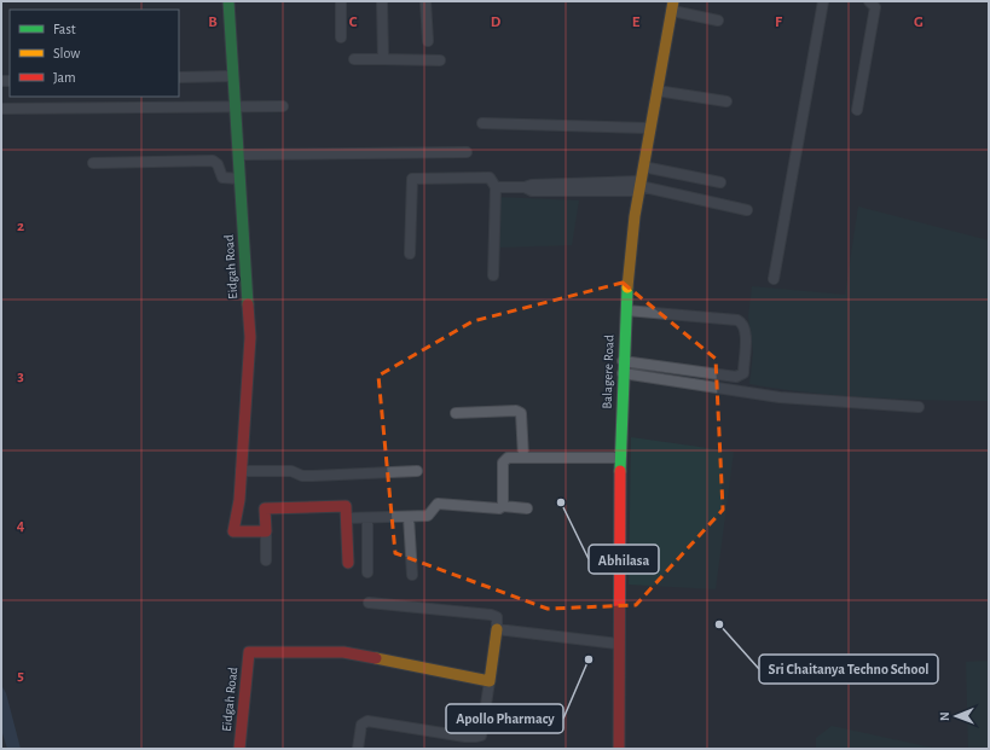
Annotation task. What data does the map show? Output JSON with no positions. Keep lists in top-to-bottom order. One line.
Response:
{"streets":{"street":["Eidgah Road","Balagere Road"]},"places":["Abhilasa","Sri Chaitanya Techno School","Apollo Pharmacy"],"legend":["Fast","Slow","Jam"],"north":"left","grid":{"columns":["B","C","D","E","F","G"],"rows":["2","3","4","5"]}}
